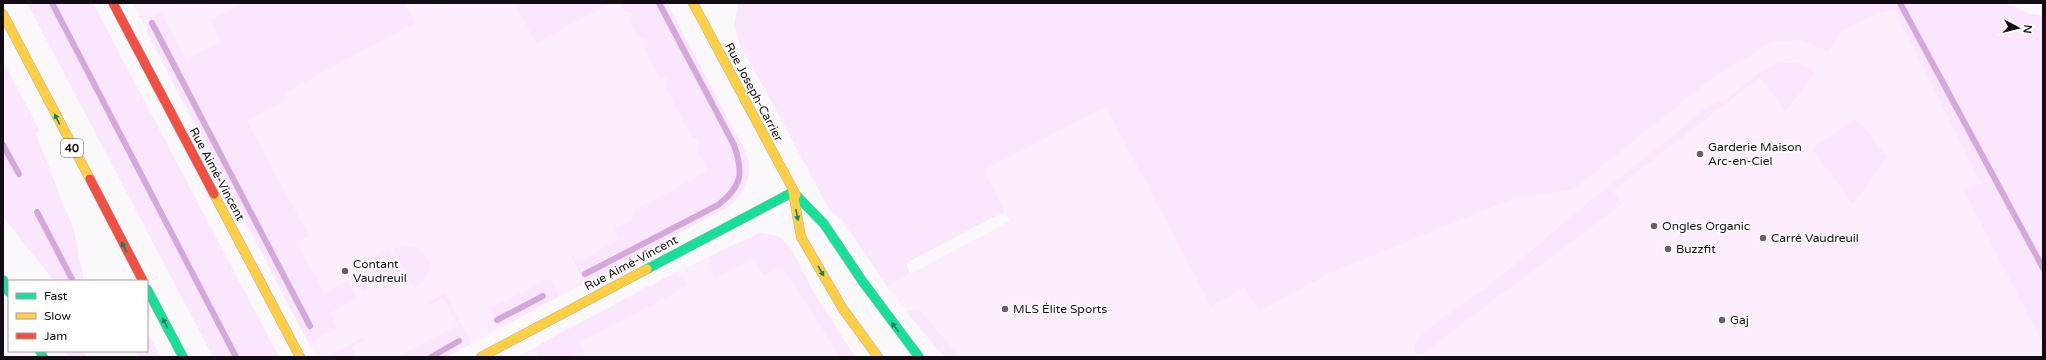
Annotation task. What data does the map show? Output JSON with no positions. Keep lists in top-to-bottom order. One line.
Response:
{"streets":{"main road":["Rue Joseph-Carrier","40","Rue Aimé-Vincent"]},"crossings":[["Rue Joseph-Carrier","Rue Aimé-Vincent"]],"places":["Garderie Maison Arc-en-Ciel","Ongles Organic","Carré Vaudreuil","Buzzfit","Contant Vaudreuil","MLS Élite Sports","Gaj"],"legend":["Fast","Slow","Jam"],"north":"right"}
